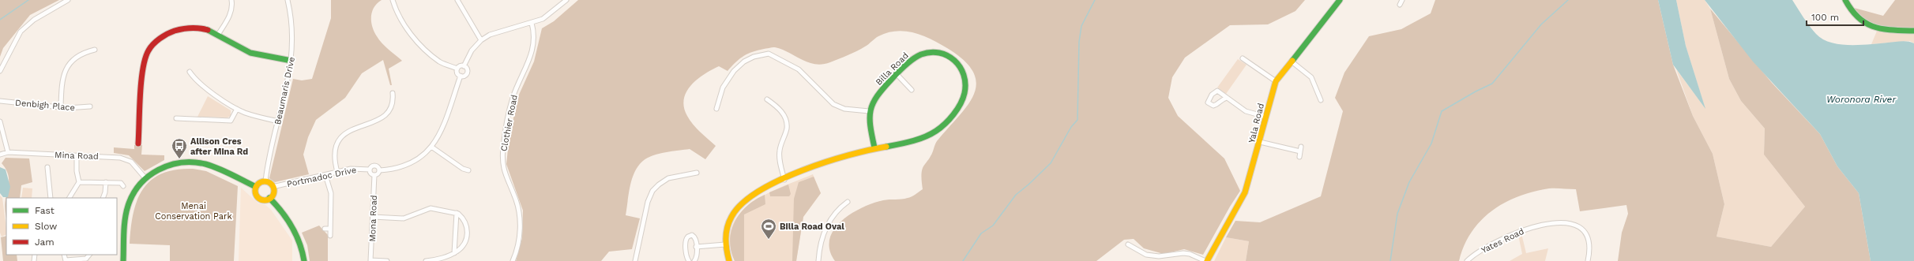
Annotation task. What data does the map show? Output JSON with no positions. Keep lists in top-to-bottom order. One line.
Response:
{"streets":{"street":["Billa Road","Beaumaris Drive","Denbigh Place","Clothier Road","Yala Road","Mina Road","Portmadoc Drive","Mona Road","Yates Road"]},"crossings":[["Beaumaris Drive","Portmadoc Drive"],["Portmadoc Drive","Mona Road"]],"water":["Woronora River"],"parks":["Menai Conservation Park"],"places":{"bus stop":["Allison Cres after Mina Rd"],"sports":["Billa Road Oval"]},"legend":["Fast","Slow","Jam"],"scale_bar":"100 m"}
